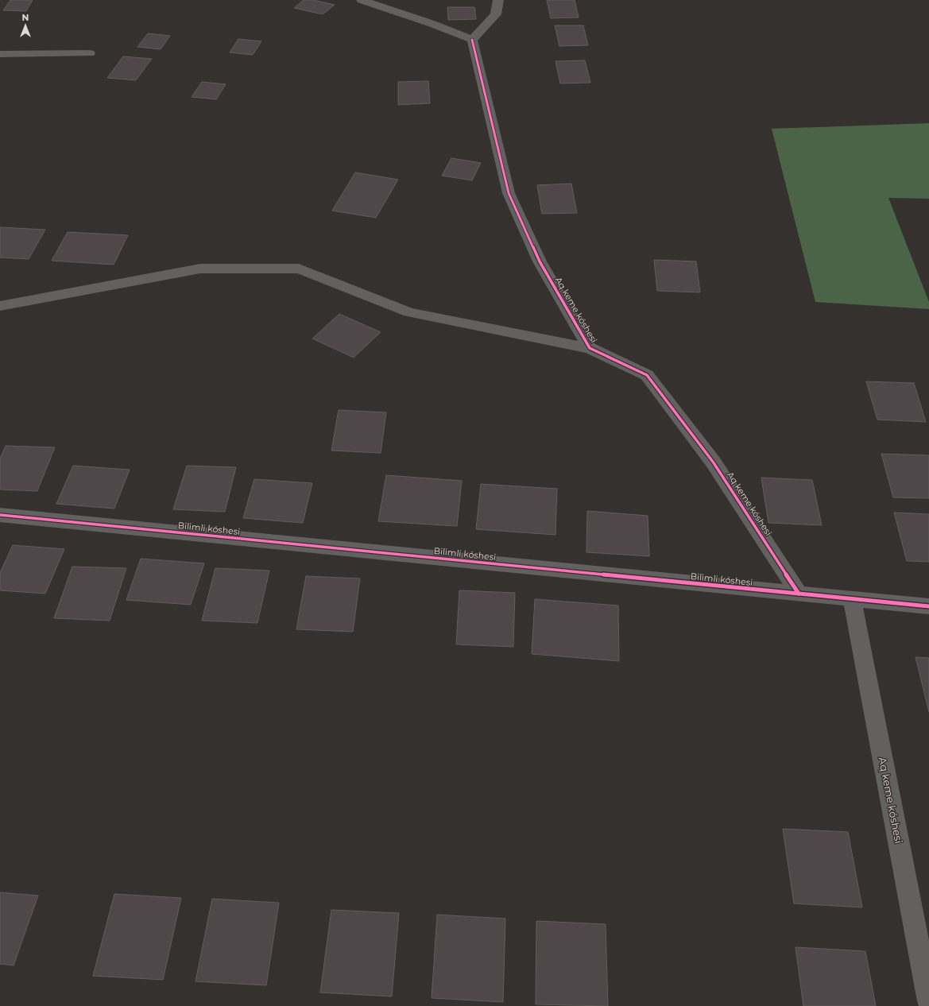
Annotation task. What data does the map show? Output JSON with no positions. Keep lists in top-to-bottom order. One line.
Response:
{"streets":{"street":["Aq keme kóshesi","Bilimli kóshesi"]},"crossings":[["Aq keme kóshesi","Bilimli kóshesi"]],"north":"top"}
